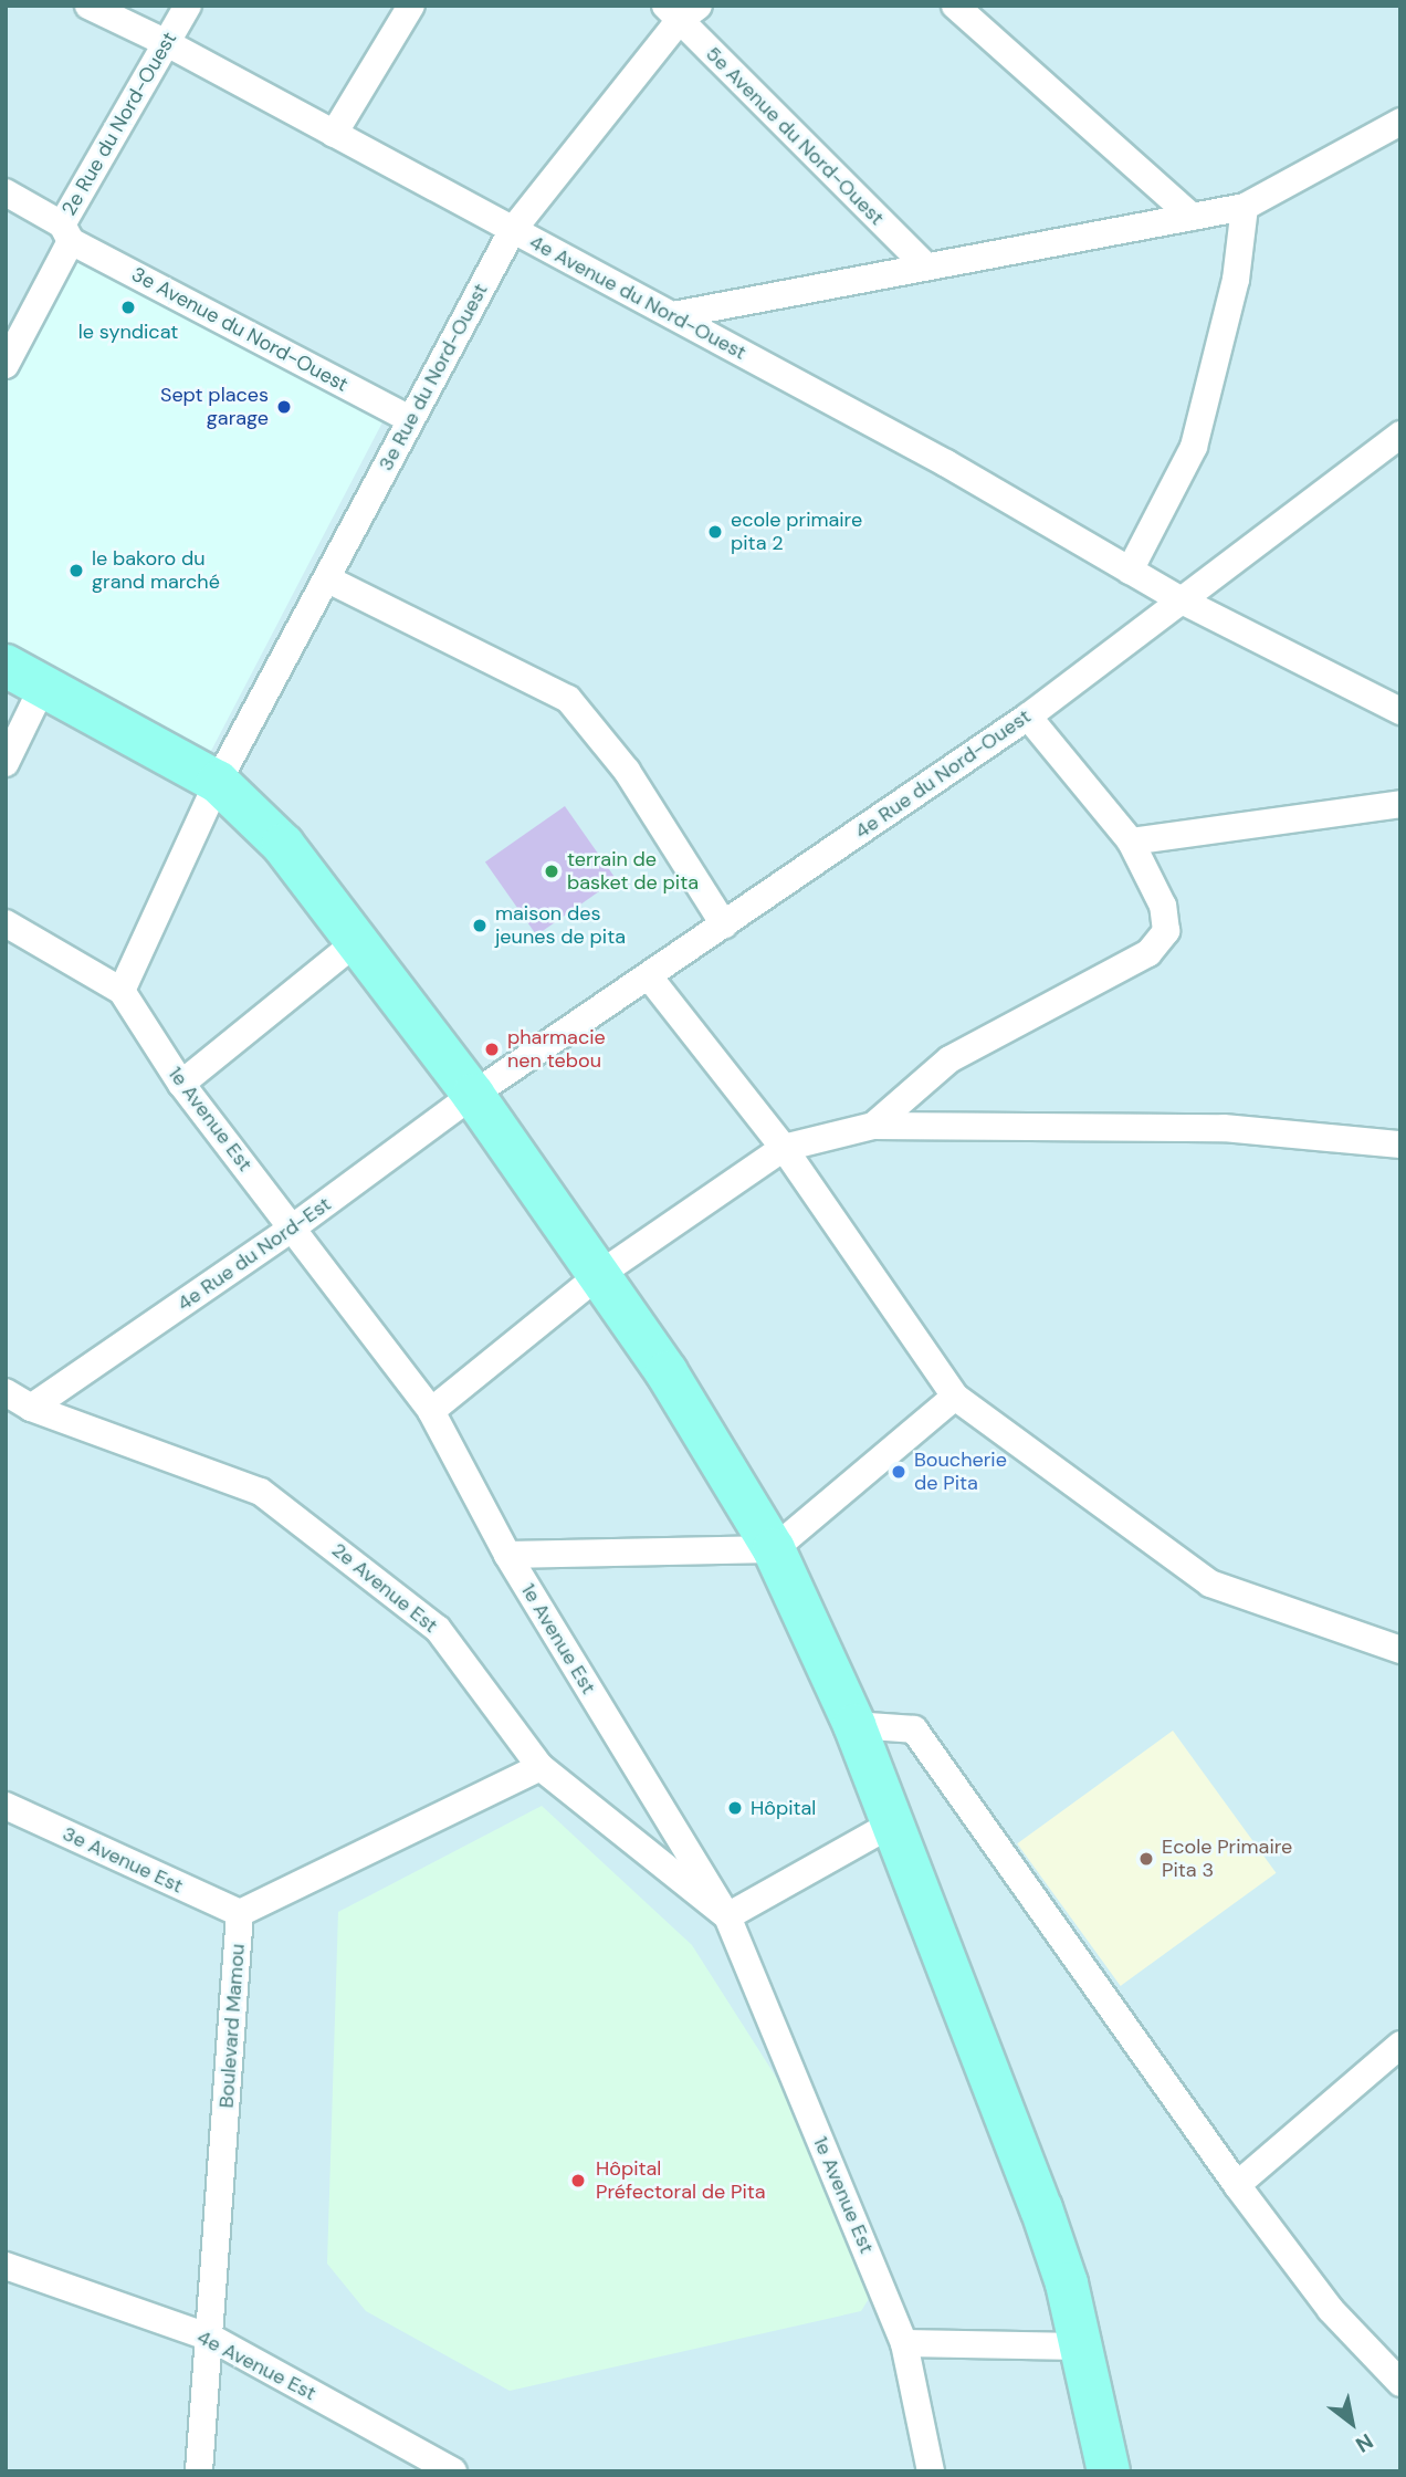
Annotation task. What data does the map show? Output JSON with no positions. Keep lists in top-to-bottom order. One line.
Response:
{"streets":{"street":["2e Rue du Nord-Ouest","5e Avenue du Nord-Ouest","4e Avenue du Nord-Ouest","3e Avenue du Nord-Ouest","3e Rue du Nord-Ouest","4e Rue du Nord-Ouest","1e Avenue Est","4e Rue du Nord-Est","2e Avenue Est","3e Avenue Est","Boulevard Mamou","4e Avenue Est"]},"crossings":[["2e Rue du Nord-Ouest","4e Avenue du Nord-Ouest"],["2e Rue du Nord-Ouest","3e Avenue du Nord-Ouest"],["5e Avenue du Nord-Ouest","3e Rue du Nord-Ouest"],["4e Avenue du Nord-Ouest","3e Rue du Nord-Ouest"],["4e Avenue du Nord-Ouest","4e Rue du Nord-Ouest"],["3e Avenue du Nord-Ouest","3e Rue du Nord-Ouest"],["3e Rue du Nord-Ouest","1e Avenue Est"],["4e Rue du Nord-Ouest","4e Rue du Nord-Est"],["1e Avenue Est","4e Rue du Nord-Est"],["1e Avenue Est","2e Avenue Est"],["4e Rue du Nord-Est","2e Avenue Est"],["3e Avenue Est","Boulevard Mamou"],["Boulevard Mamou","4e Avenue Est"]],"places":["le syndicat","Sept places garage","ecole primaire pita 2","le bakoro du grand marché","terrain de basket de pita","maison des jeunes de pita","pharmacie nen tebou","Boucherie de Pita","Hôpital","Ecole Primaire Pita 3","Hôpital Préfectoral de Pita"],"north":"bottom right"}
